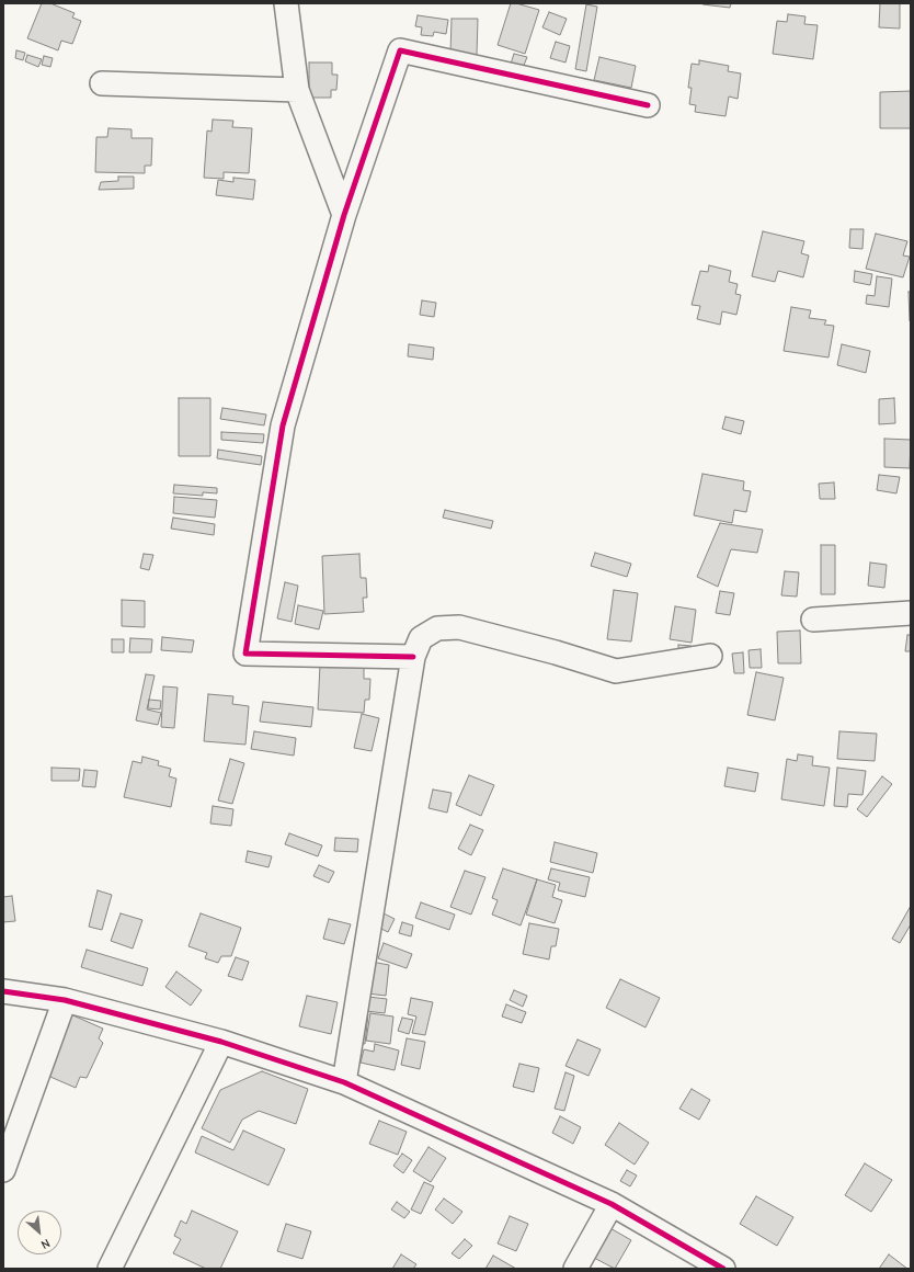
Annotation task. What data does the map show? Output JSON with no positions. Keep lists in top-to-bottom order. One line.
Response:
{"north":"bottom right"}
